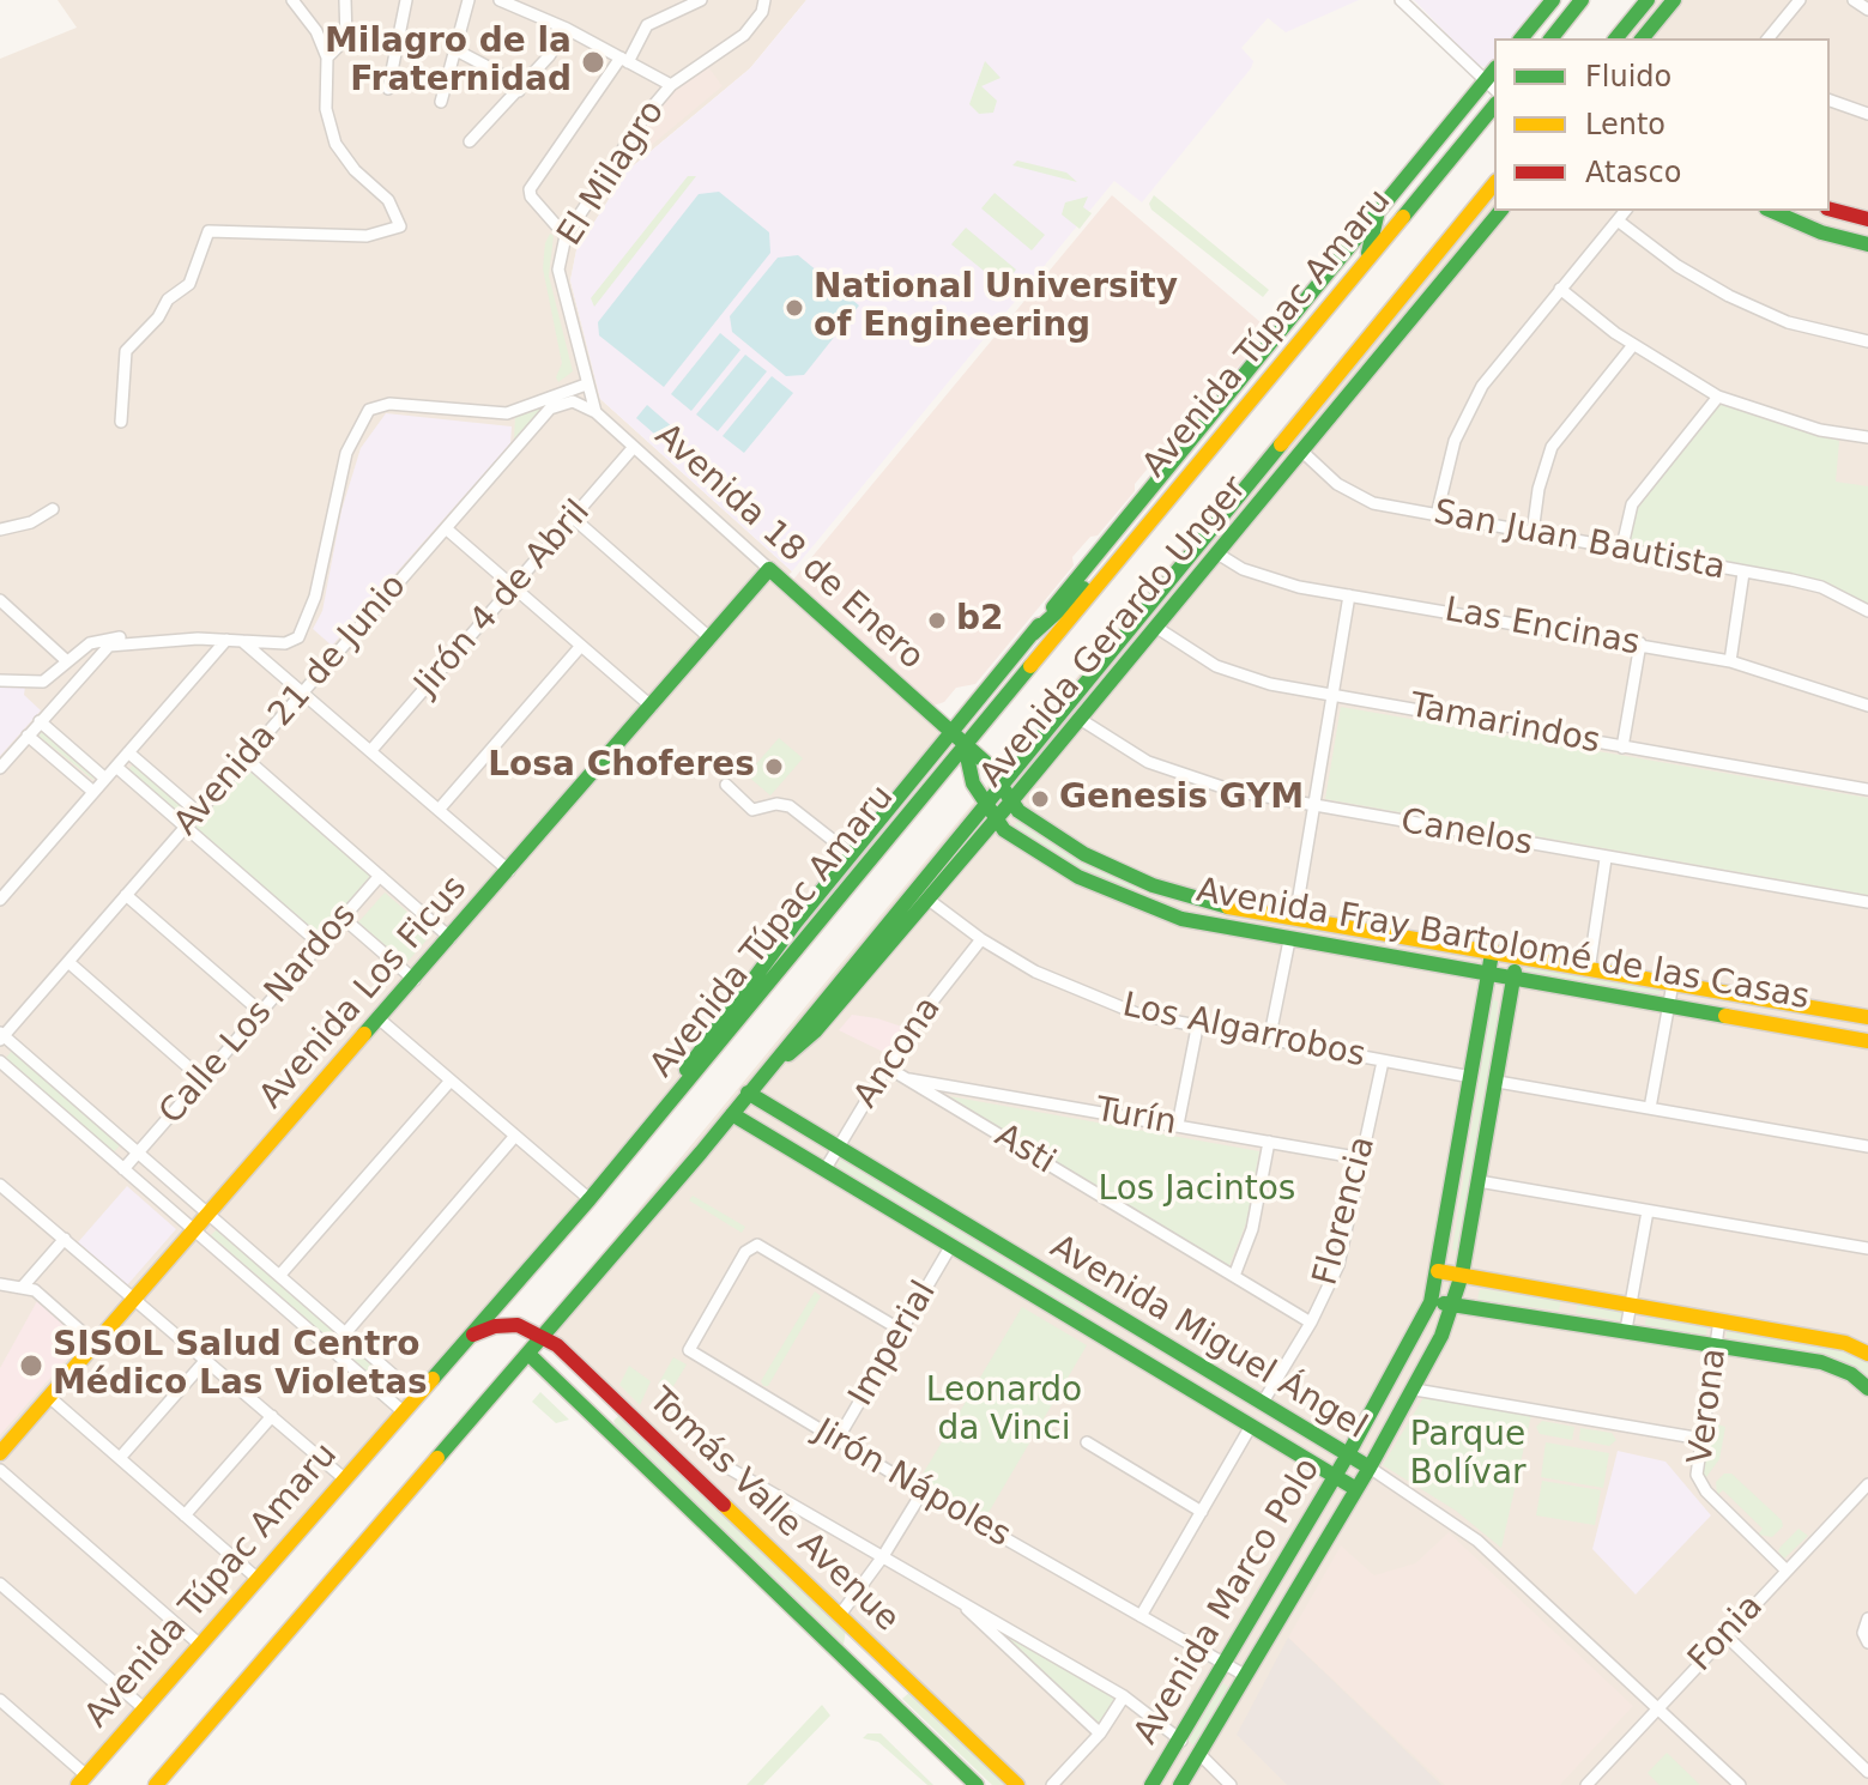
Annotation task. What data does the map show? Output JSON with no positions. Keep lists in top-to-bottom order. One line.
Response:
{"streets":{"street":["El Milagro","Avenida Túpac Amaru","San Juan Bautista","Avenida 18 de Enero","Jirón 4 de Abril","Las Encinas","Avenida Gerardo Unger","Avenida 21 de Junio","Tamarindos","Canelos","Avenida Fray Bartolomé de las Casas","Avenida Los Ficus","Calle Los Nardos","Los Algarrobos","Ancona","Turín","Asti","Florencia","Avenida Miguel Ángel","Imperial","Verona","Jirón Nápoles","Tomás Valle Avenue","Avenida Marco Polo","Fonia"]},"crossings":[["El Milagro","Avenida 18 de Enero"],["Avenida Túpac Amaru","Avenida 18 de Enero"],["Avenida Túpac Amaru","Avenida Gerardo Unger"],["Avenida Túpac Amaru","Avenida Fray Bartolomé de las Casas"],["San Juan Bautista","Avenida Gerardo Unger"],["Avenida 18 de Enero","Jirón 4 de Abril"],["Avenida 18 de Enero","Avenida Gerardo Unger"],["Avenida 18 de Enero","Avenida 21 de Junio"],["Avenida 18 de Enero","Avenida Fray Bartolomé de las Casas"],["Avenida 18 de Enero","Avenida Los Ficus"],["Las Encinas","Avenida Gerardo Unger"],["Avenida Gerardo Unger","Tamarindos"],["Avenida Gerardo Unger","Canelos"],["Avenida Gerardo Unger","Avenida Fray Bartolomé de las Casas"],["Avenida Gerardo Unger","Los Algarrobos"],["Avenida Gerardo Unger","Avenida Miguel Ángel"],["Avenida Fray Bartolomé de las Casas","Avenida Marco Polo"],["Los Algarrobos","Ancona"],["Los Algarrobos","Florencia"],["Los Algarrobos","Avenida Marco Polo"],["Ancona","Asti"],["Ancona","Avenida Miguel Ángel"],["Turín","Asti"],["Turín","Florencia"],["Asti","Florencia"],["Florencia","Avenida Miguel Ángel"],["Avenida Miguel Ángel","Imperial"],["Avenida Miguel Ángel","Avenida Marco Polo"],["Avenida Miguel Ángel","Fonia"],["Imperial","Jirón Nápoles"],["Verona","Fonia"],["Jirón Nápoles","Avenida Marco Polo"]],"parks":["Los Jacintos","Leonardo da Vinci","Parque Bolívar"],"places":["Milagro de la Fraternidad","National University of Engineering","b2","Losa Choferes","Genesis GYM","SISOL Salud Centro Médico Las Violetas"],"legend":["Fluido","Lento","Atasco"]}
